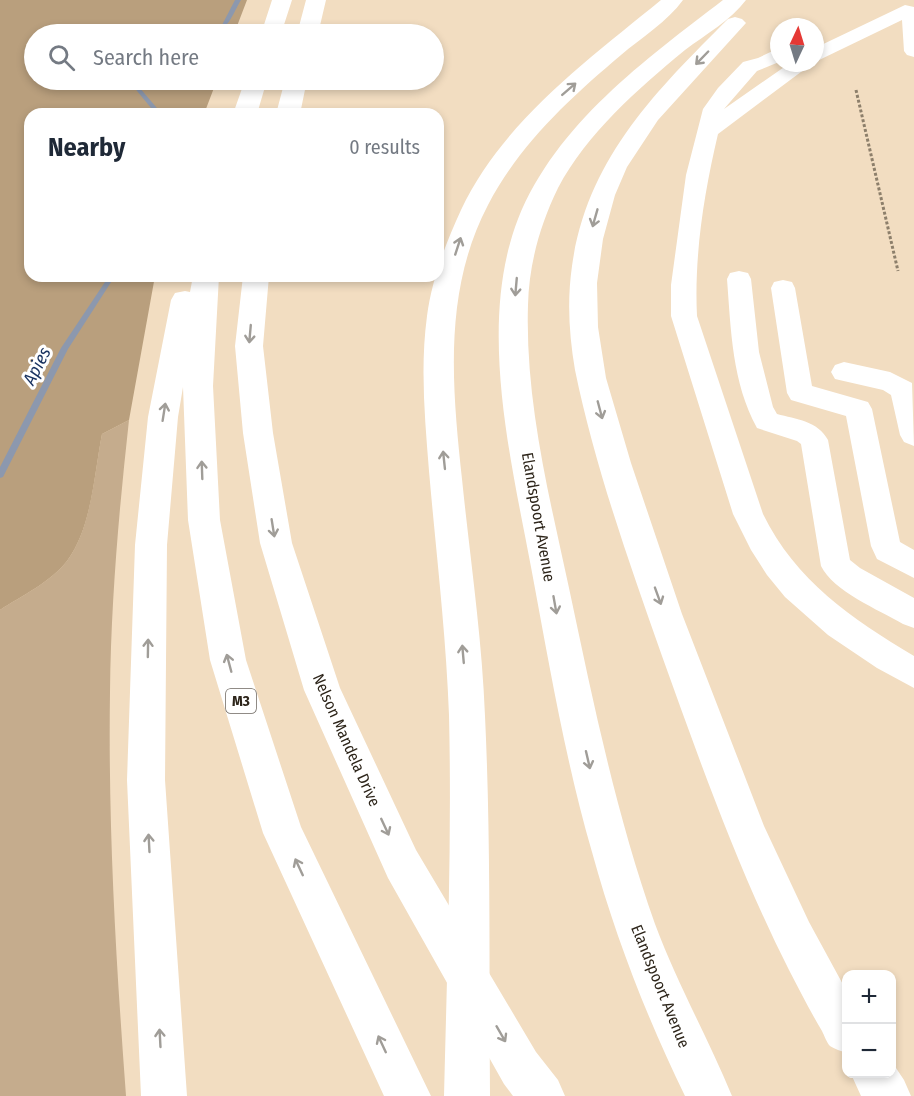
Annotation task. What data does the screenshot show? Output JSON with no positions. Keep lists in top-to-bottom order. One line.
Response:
{"streets":{"main road":["Elandspoort Avenue","M3","Nelson Mandela Drive"]},"water":["Apies"],"north":"top","page":{"search":"Search here","heading":["Nearby","0 results"],"map_buttons":["+","−"]}}
